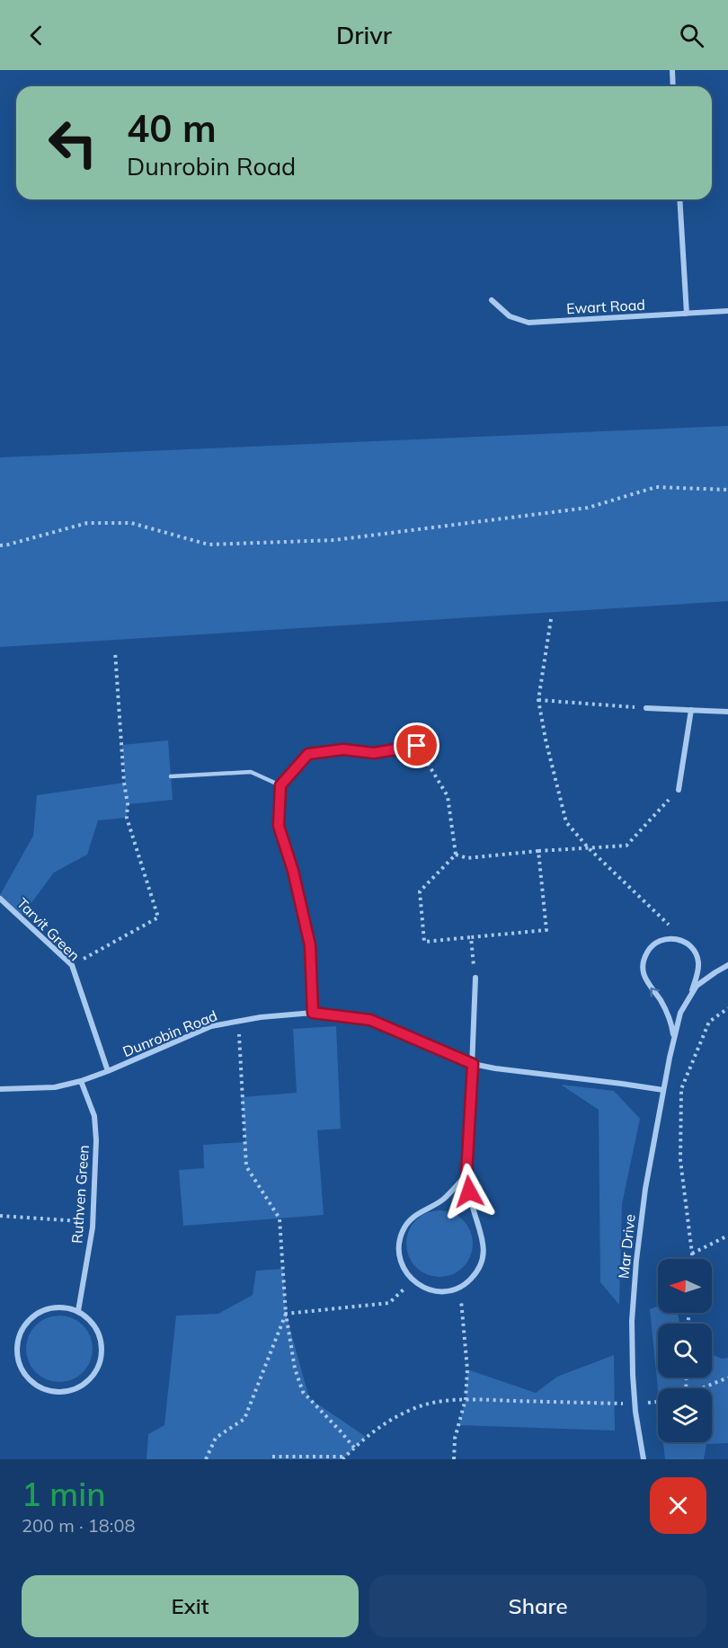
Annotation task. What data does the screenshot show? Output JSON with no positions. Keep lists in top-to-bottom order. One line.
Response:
{"streets":{"street":["Ewart Road","Tarvit Green","Dunrobin Road","Ruthven Green","Mar Drive"]},"crossings":[["Tarvit Green","Dunrobin Road"],["Dunrobin Road","Ruthven Green"],["Dunrobin Road","Mar Drive"]],"north":"left","page":{"header":"Drivr","turn":["40 m","Dunrobin Road"],"heading":["1 min","200 m · 18:08"],"buttons":["Exit","Share"]}}
